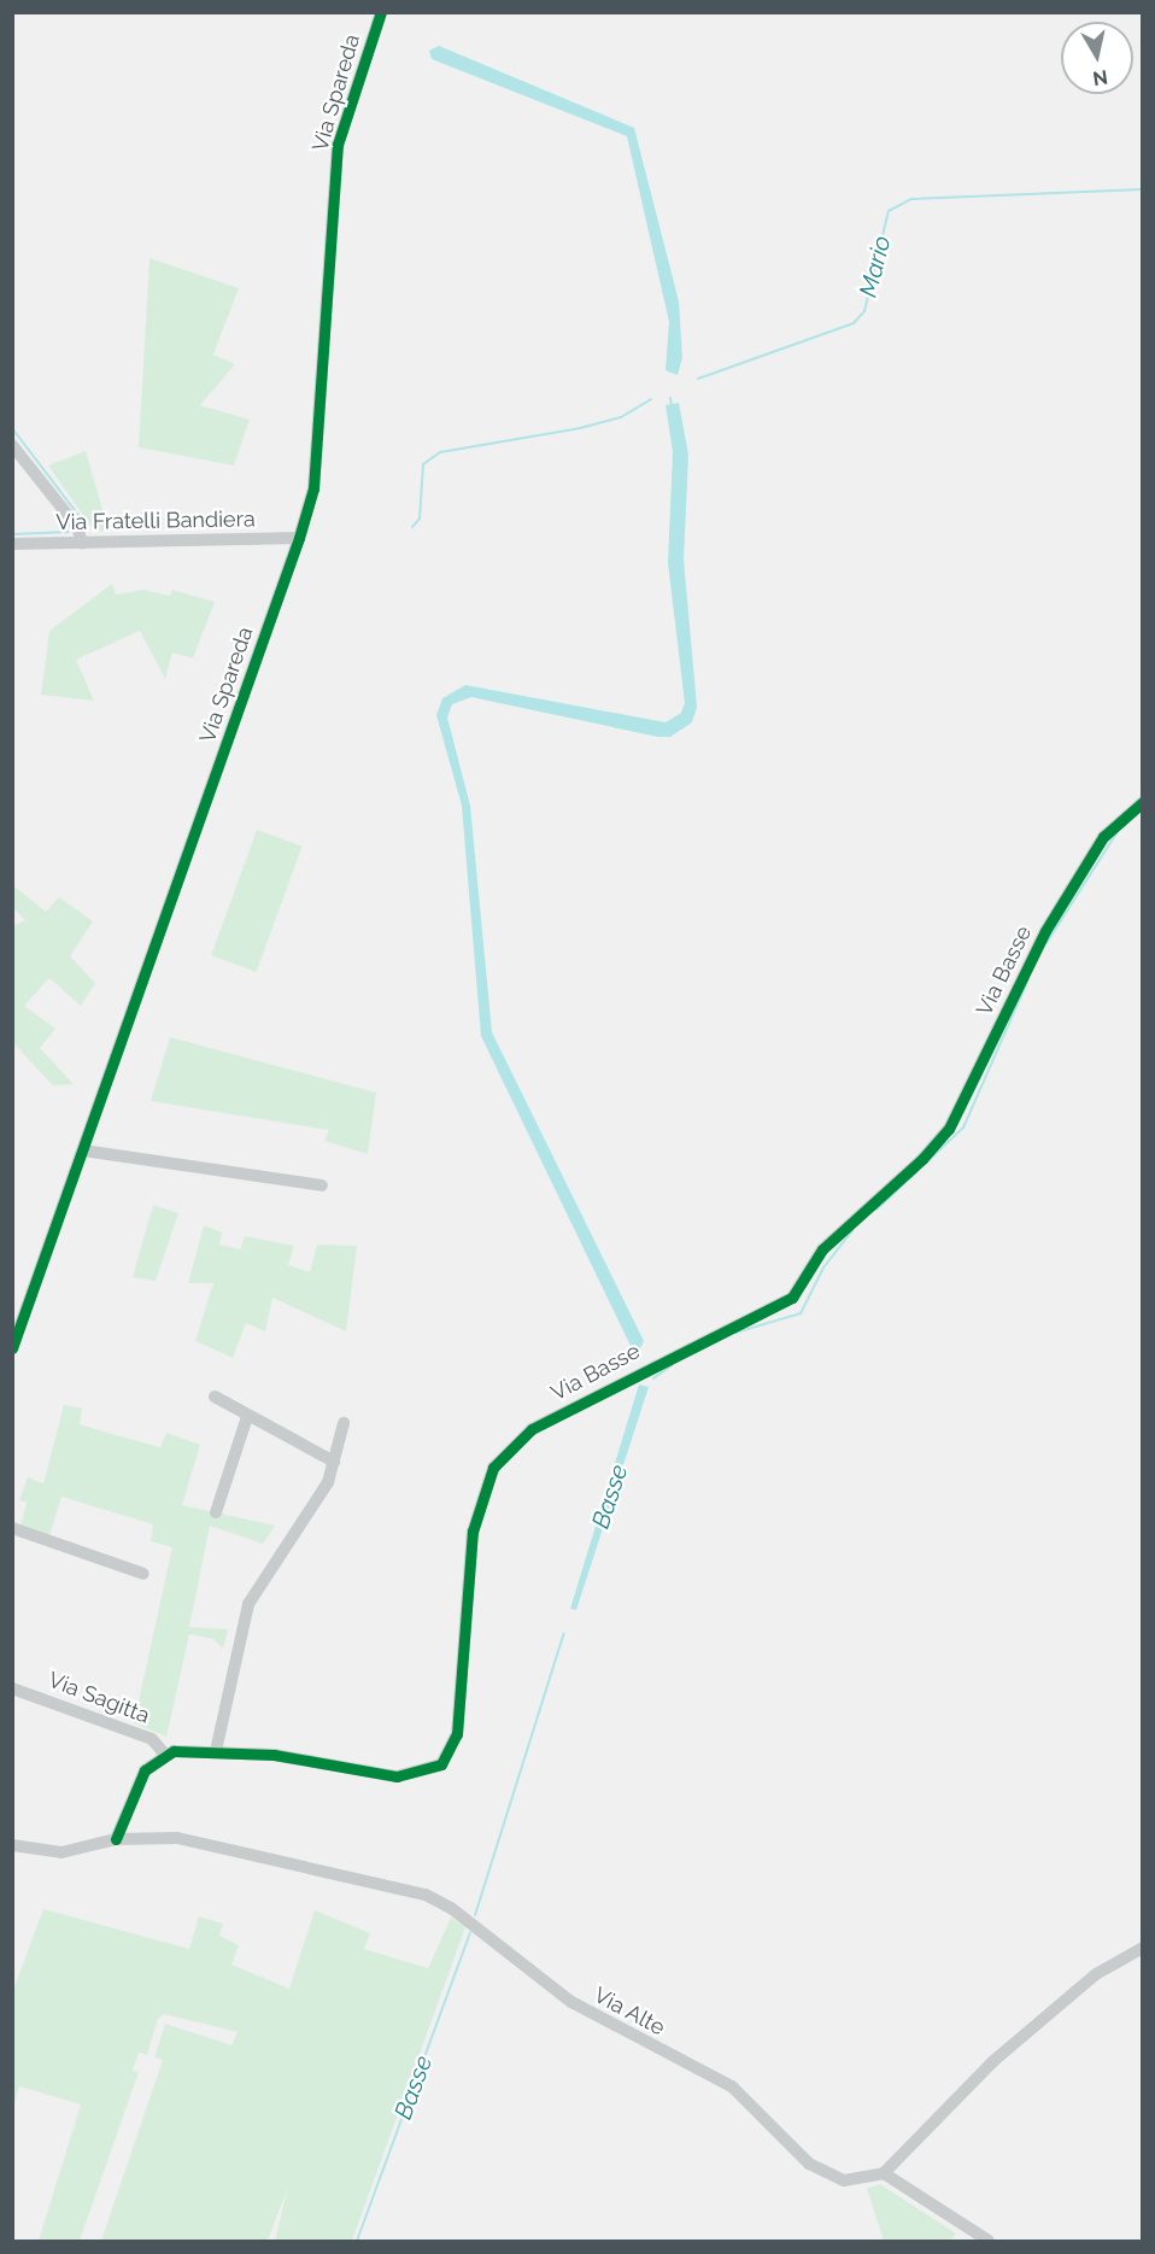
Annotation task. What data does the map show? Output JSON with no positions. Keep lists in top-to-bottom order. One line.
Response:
{"streets":{"street":["Via Spareda","Via Fratelli Bandiera","Via Basse","Via Sagitta","Via Alte"]},"crossings":[["Via Spareda","Via Fratelli Bandiera"],["Via Basse","Via Sagitta"]],"water":["Mario","Basse"],"north":"bottom"}
